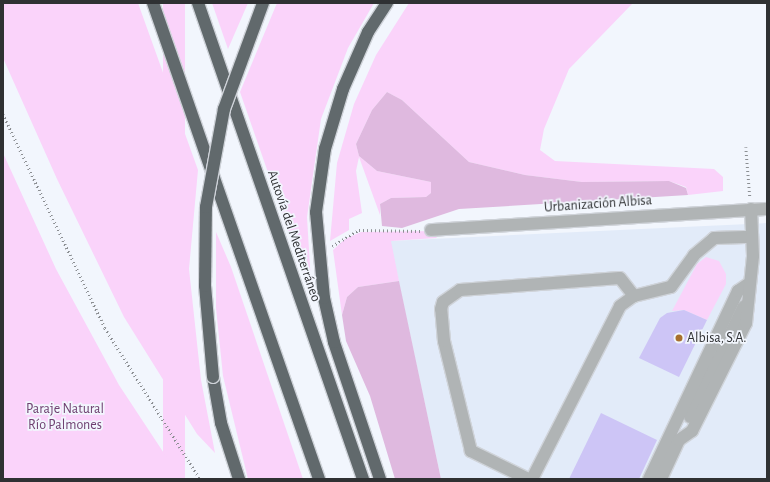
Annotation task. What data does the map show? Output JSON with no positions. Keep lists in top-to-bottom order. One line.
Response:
{"streets":{"highway":["Autovía del Mediterráneo"],"street":["Urbanización Albisa"]},"parks":["Paraje Natural Río Palmones"],"places":["Albisa, S.A."]}
